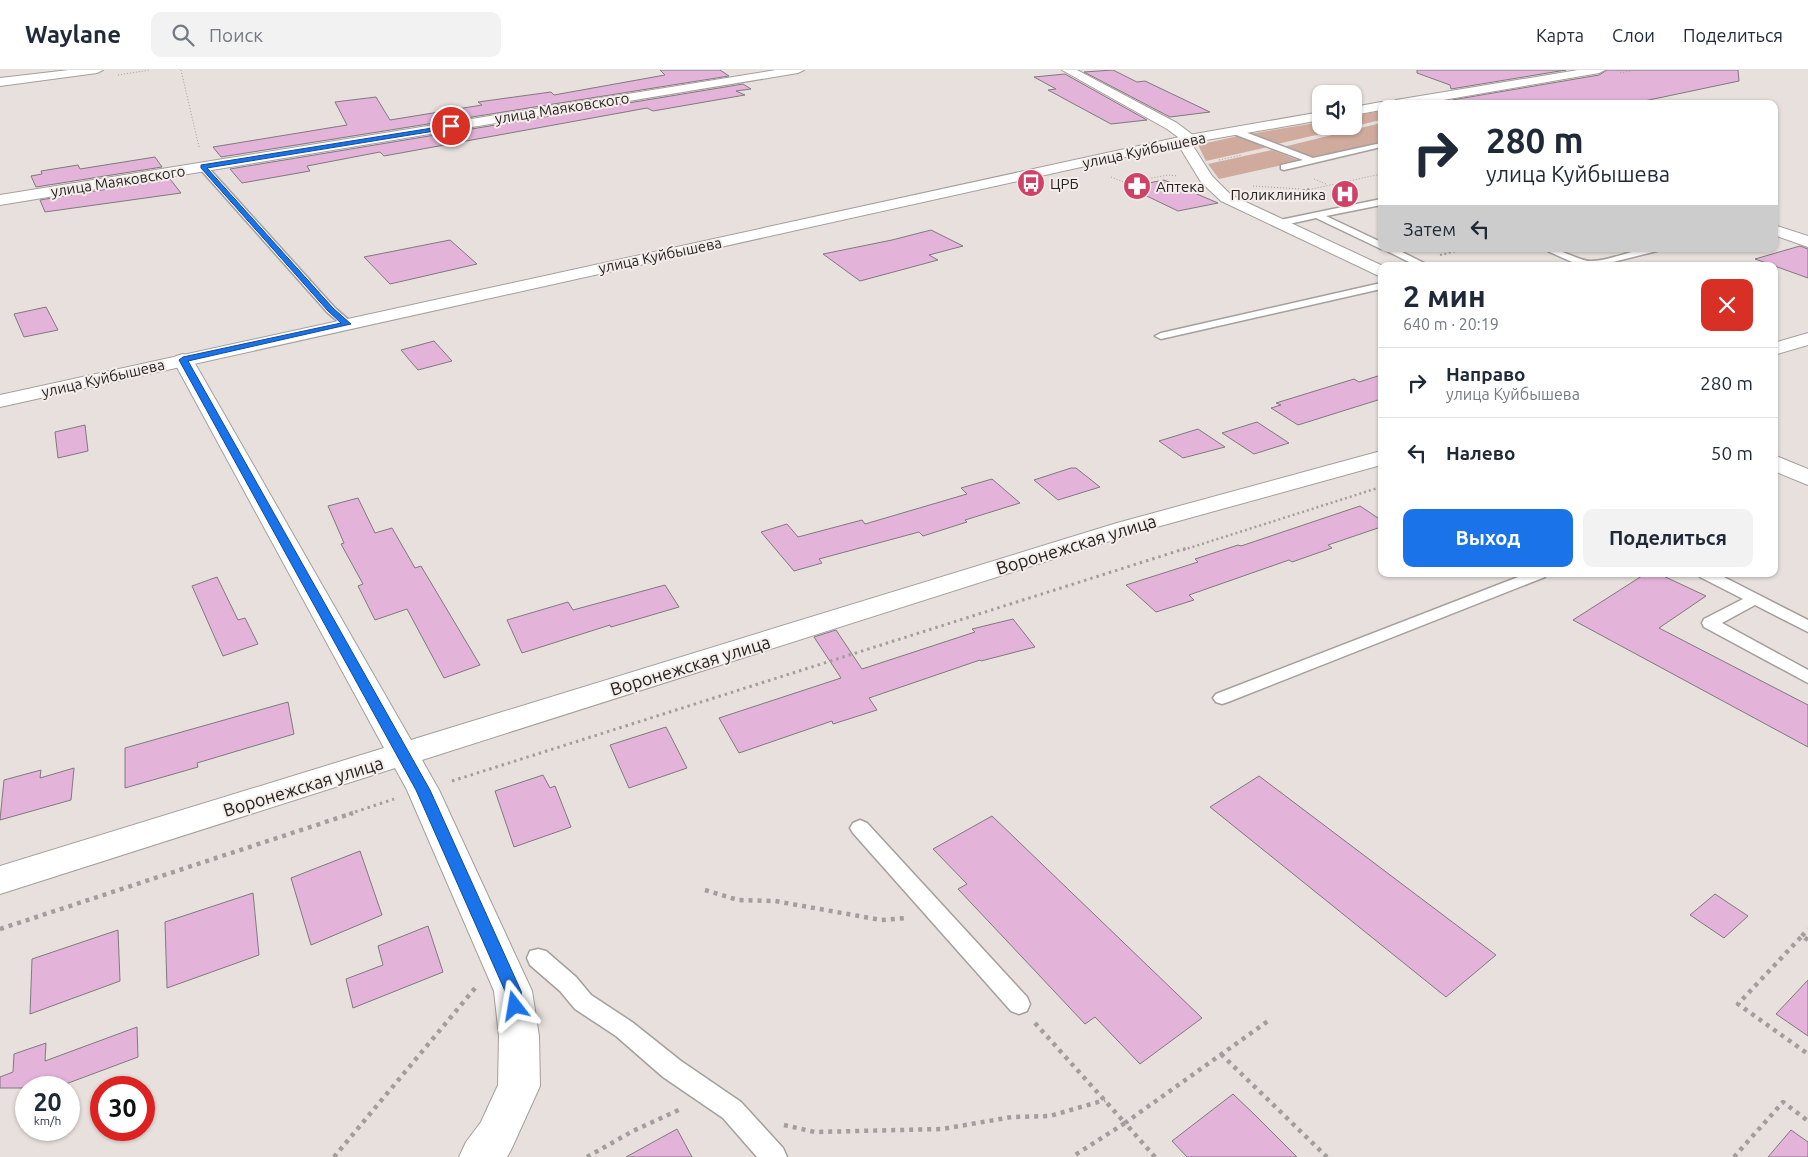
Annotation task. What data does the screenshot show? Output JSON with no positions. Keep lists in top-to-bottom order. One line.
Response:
{"streets":{"street":["улица Маяковского","улица Куйбышева","Воронежская улица"]},"places":{"bus stop":["ЦРБ"],"pharmacy":["Аптека"],"hospital":["Поликлиника"]},"page":{"header":"Waylane","search":"Поиск","nav":["Карта","Слои","Поделиться"],"turn":["280 m","улица Куйбышева"],"then":"Затем","heading":["2 мин","640 m · 20:19"],"list":[{"name":"Направо","note":"улица Куйбышева","value":"280 m"},{"name":"Налево","value":"50 m"}],"buttons":["Выход","Поделиться"],"speed":"20 km/h","limit":"30"}}
